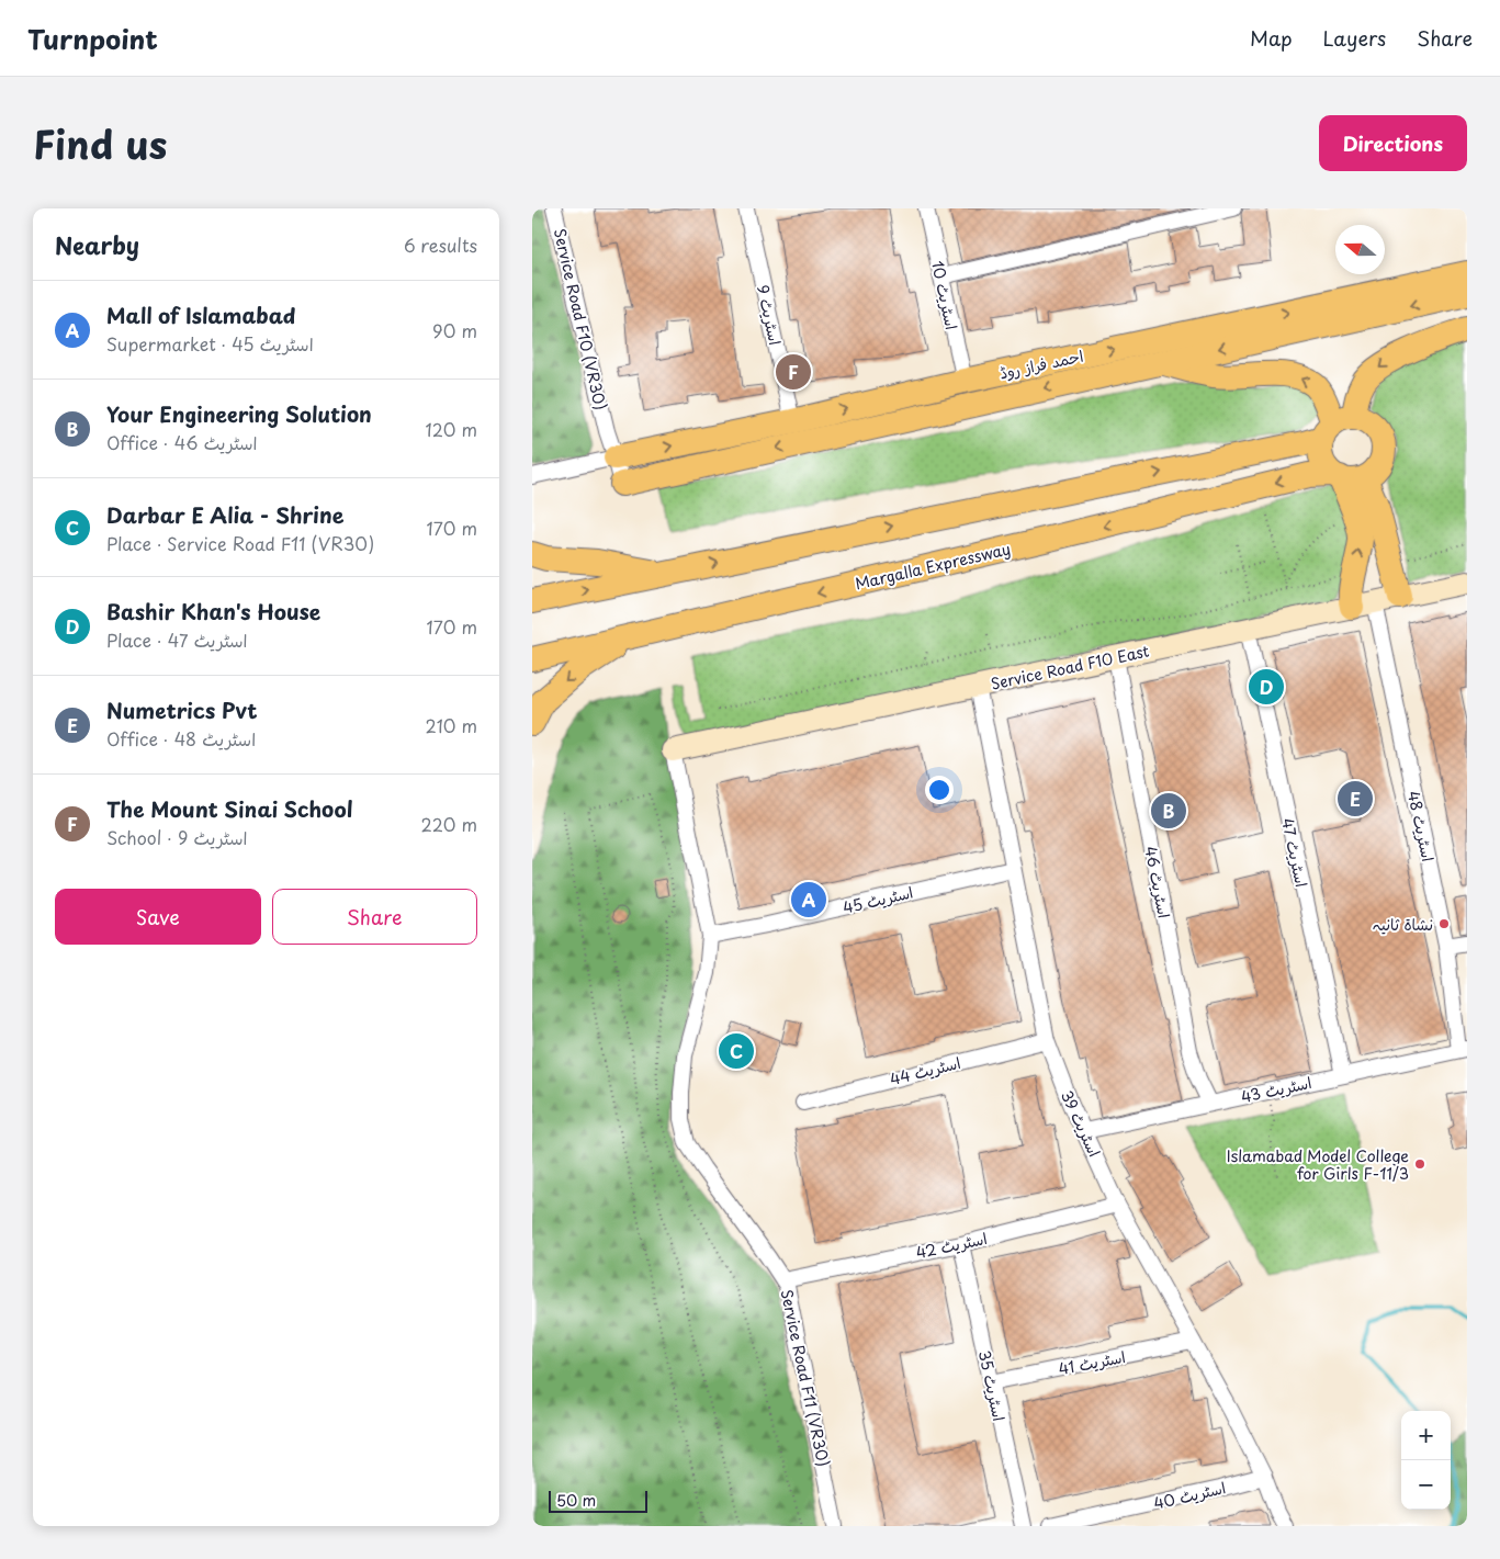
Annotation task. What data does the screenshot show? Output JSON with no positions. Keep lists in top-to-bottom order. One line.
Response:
{"streets":{"main road":["احمد فراز روڈ","Margalla Expressway"],"street":["اسٹریٹ 10","اسٹریٹ 9","Service Road F10 (VR30)","Service Road F10 East","اسٹریٹ 48","اسٹریٹ 47","اسٹریٹ 46","اسٹریٹ 45","اسٹریٹ 44","اسٹریٹ 43","اسٹریٹ 39","اسٹریٹ 42","اسٹریٹ 41","Service Road F11 (VR30)","اسٹریٹ 35","اسٹریٹ 40"]},"crossings":[["اسٹریٹ 10","احمد فراز روڈ"],["اسٹریٹ 9","احمد فراز روڈ"],["Service Road F10 (VR30)","احمد فراز روڈ"],["Service Road F10 East","اسٹریٹ 48"],["Service Road F10 East","اسٹریٹ 47"],["Service Road F10 East","اسٹریٹ 46"],["Service Road F10 East","اسٹریٹ 39"],["Service Road F10 East","Service Road F11 (VR30)"],["اسٹریٹ 48","اسٹریٹ 43"],["اسٹریٹ 47","اسٹریٹ 43"],["اسٹریٹ 46","اسٹریٹ 43"],["اسٹریٹ 45","اسٹریٹ 39"],["اسٹریٹ 45","Service Road F11 (VR30)"],["اسٹریٹ 44","اسٹریٹ 39"],["اسٹریٹ 43","اسٹریٹ 39"],["اسٹریٹ 39","اسٹریٹ 42"],["اسٹریٹ 39","اسٹریٹ 41"],["اسٹریٹ 39","اسٹریٹ 40"],["اسٹریٹ 42","Service Road F11 (VR30)"],["اسٹریٹ 42","اسٹریٹ 35"],["اسٹریٹ 41","اسٹریٹ 35"]],"places":["نشاۃ ثانیہ","Islamabad Model College for Girls F-11/3"],"scale_bar":"50 m","north":"left","page":{"header":"Turnpoint","nav":["Map","Layers","Share"],"title":"Find us","buttons":["Directions",["Save","Share"]],"heading":["Nearby","6 results"],"list":[{"mark":"A","name":"Mall of Islamabad","note":"Supermarket · اسٹریٹ 45","value":"90 m"},{"mark":"B","name":"Your Engineering Solution","note":"Office · اسٹریٹ 46","value":"120 m"},{"mark":"C","name":"Darbar E Alia - Shrine","note":"Place · Service Road F11 (VR30)","value":"170 m"},{"mark":"D","name":"Bashir Khan's House","note":"Place · اسٹریٹ 47","value":"170 m"},{"mark":"E","name":"Numetrics Pvt","note":"Office · اسٹریٹ 48","value":"210 m"},{"mark":"F","name":"The Mount Sinai School","note":"School · اسٹریٹ 9","value":"220 m"}],"pins":["F","D","E","B","A","C"],"map_buttons":["+","−"],"scale":"50 m"}}
